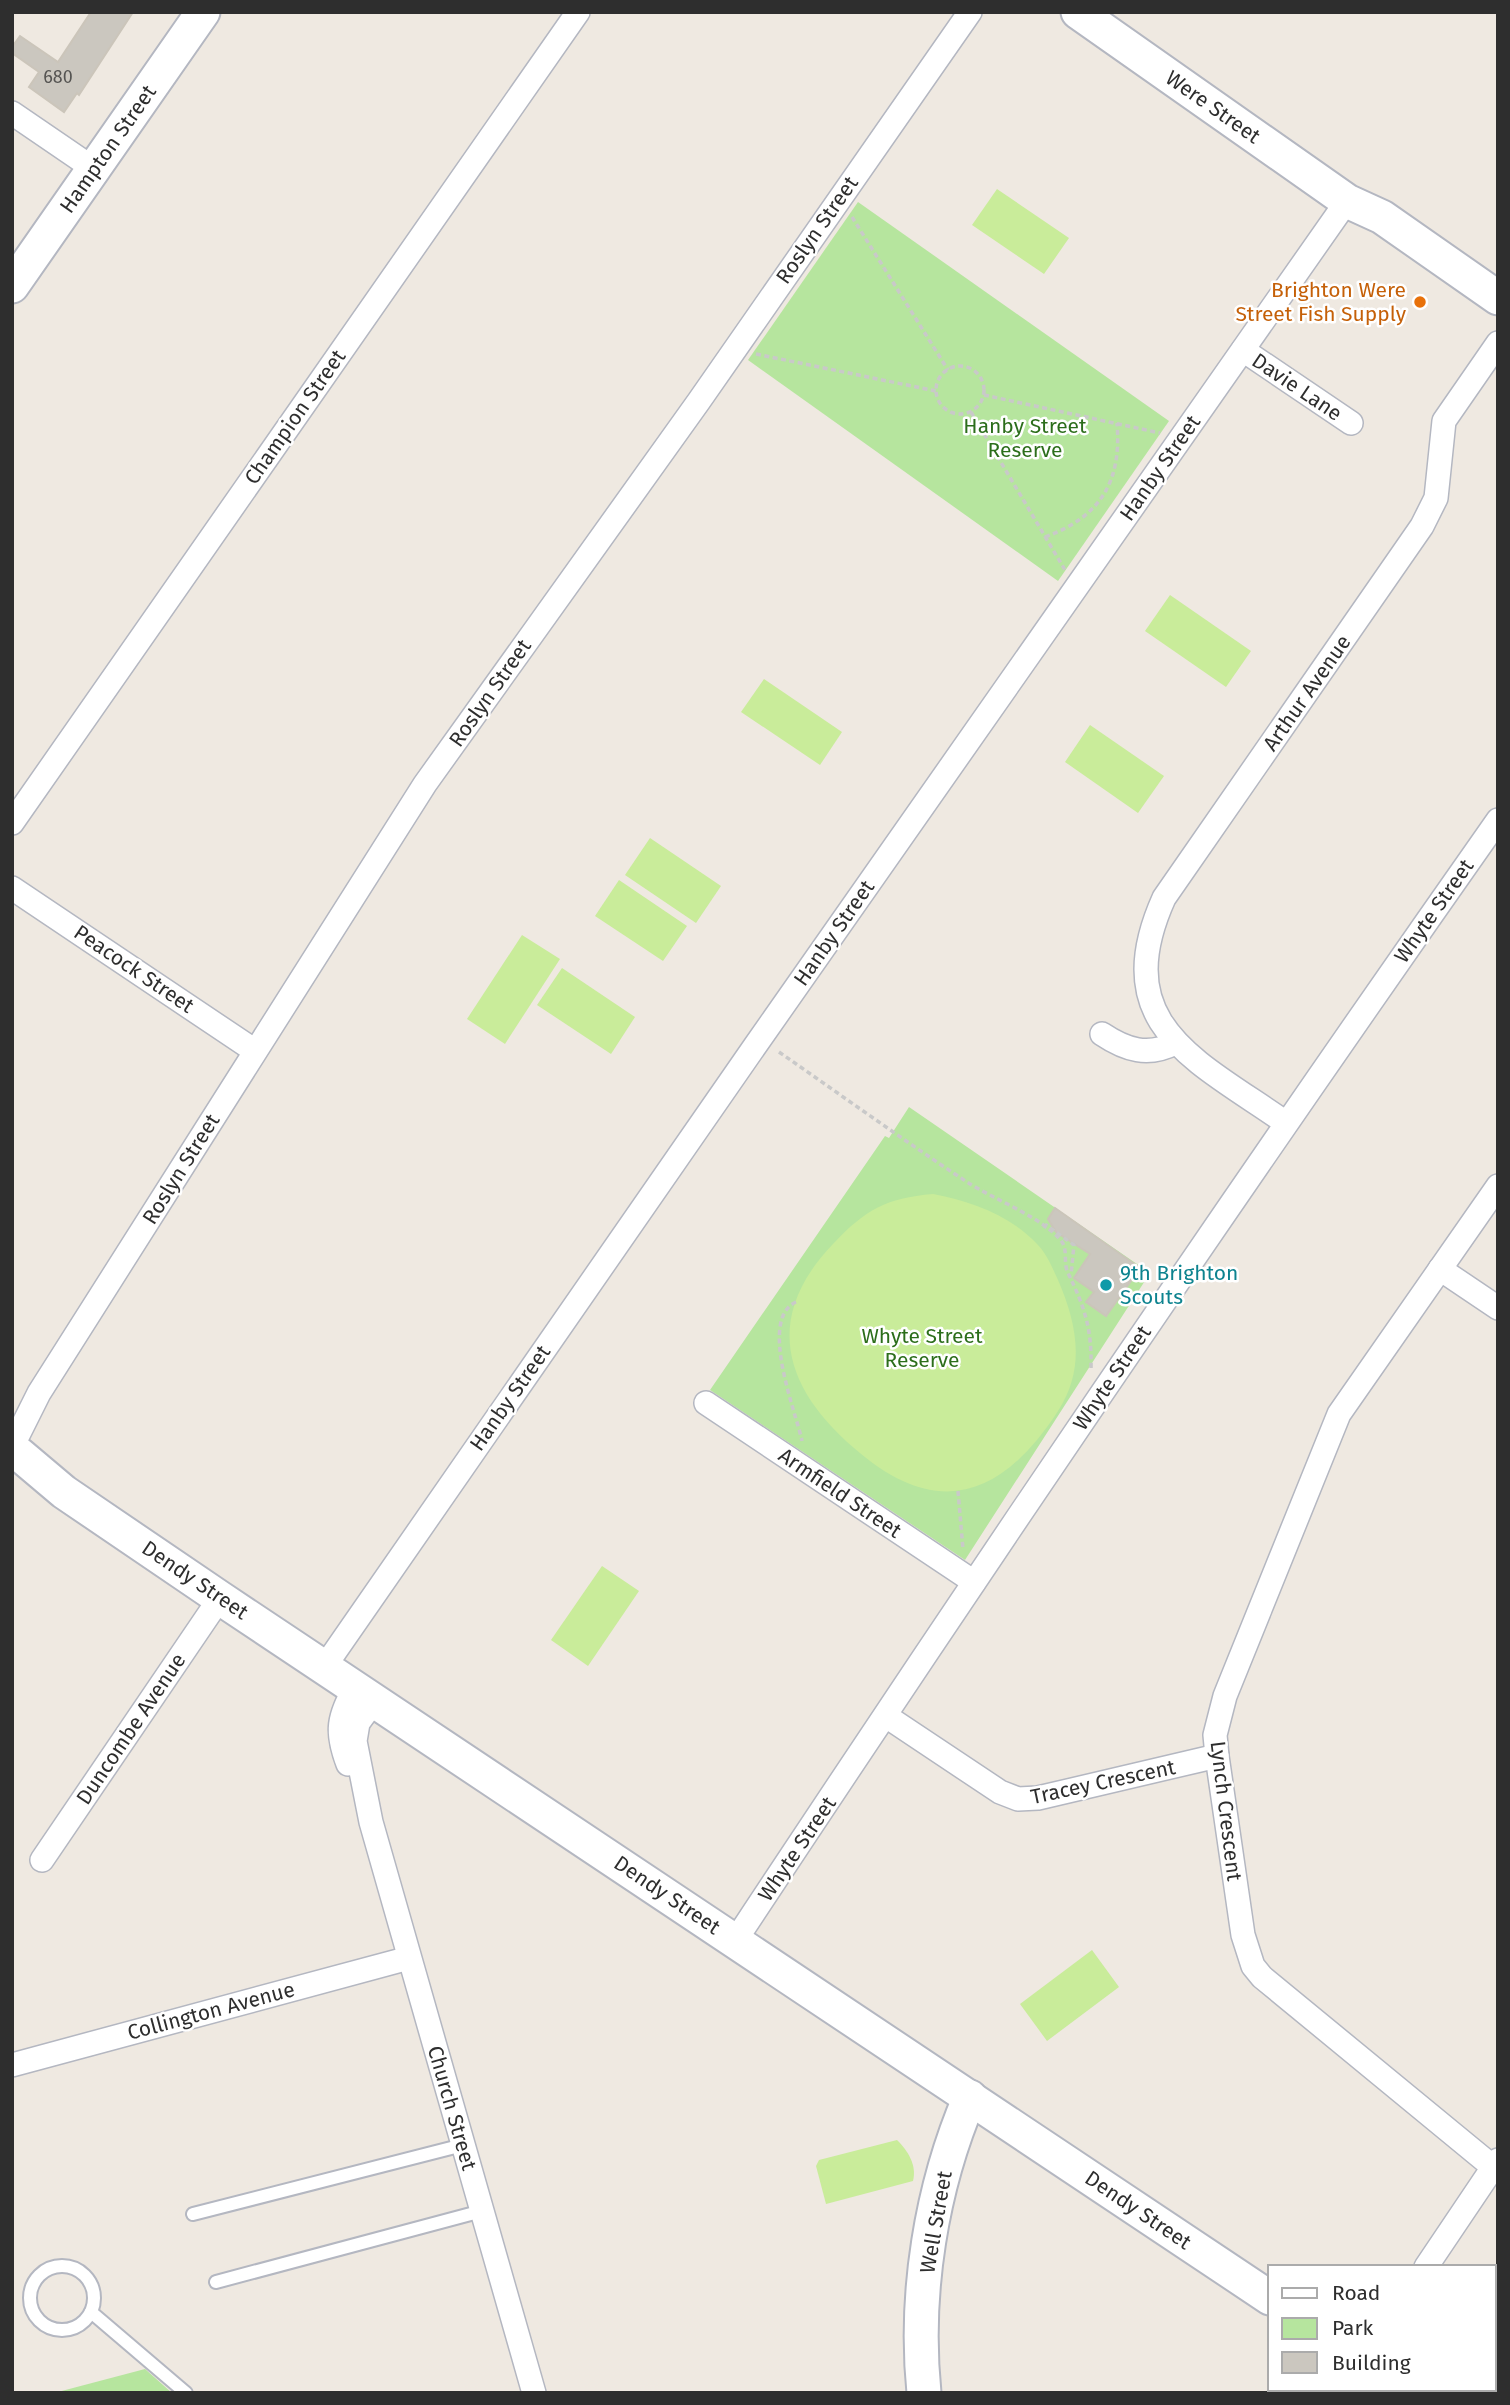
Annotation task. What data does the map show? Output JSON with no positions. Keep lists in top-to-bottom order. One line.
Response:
{"streets":{"street":["Were Street","Hampton Street","Roslyn Street","Davie Lane","Champion Street","Hanby Street","Arthur Avenue","Whyte Street","Peacock Street","Armfield Street","Dendy Street","Duncombe Avenue","Tracey Crescent","Lynch Crescent","Collington Avenue","Church Street","Well Street"]},"crossings":[["Were Street","Hanby Street"],["Roslyn Street","Peacock Street"],["Roslyn Street","Dendy Street"],["Davie Lane","Hanby Street"],["Hanby Street","Dendy Street"],["Arthur Avenue","Whyte Street"],["Whyte Street","Armfield Street"],["Whyte Street","Dendy Street"],["Whyte Street","Tracey Crescent"],["Dendy Street","Duncombe Avenue"],["Dendy Street","Church Street"],["Dendy Street","Well Street"],["Tracey Crescent","Lynch Crescent"],["Collington Avenue","Church Street"]],"parks":["Hanby Street Reserve","Whyte Street Reserve"],"places":["Brighton Were Street Fish Supply","9th Brighton Scouts"],"house_numbers":["680"],"legend":["Road","Park","Building"]}
